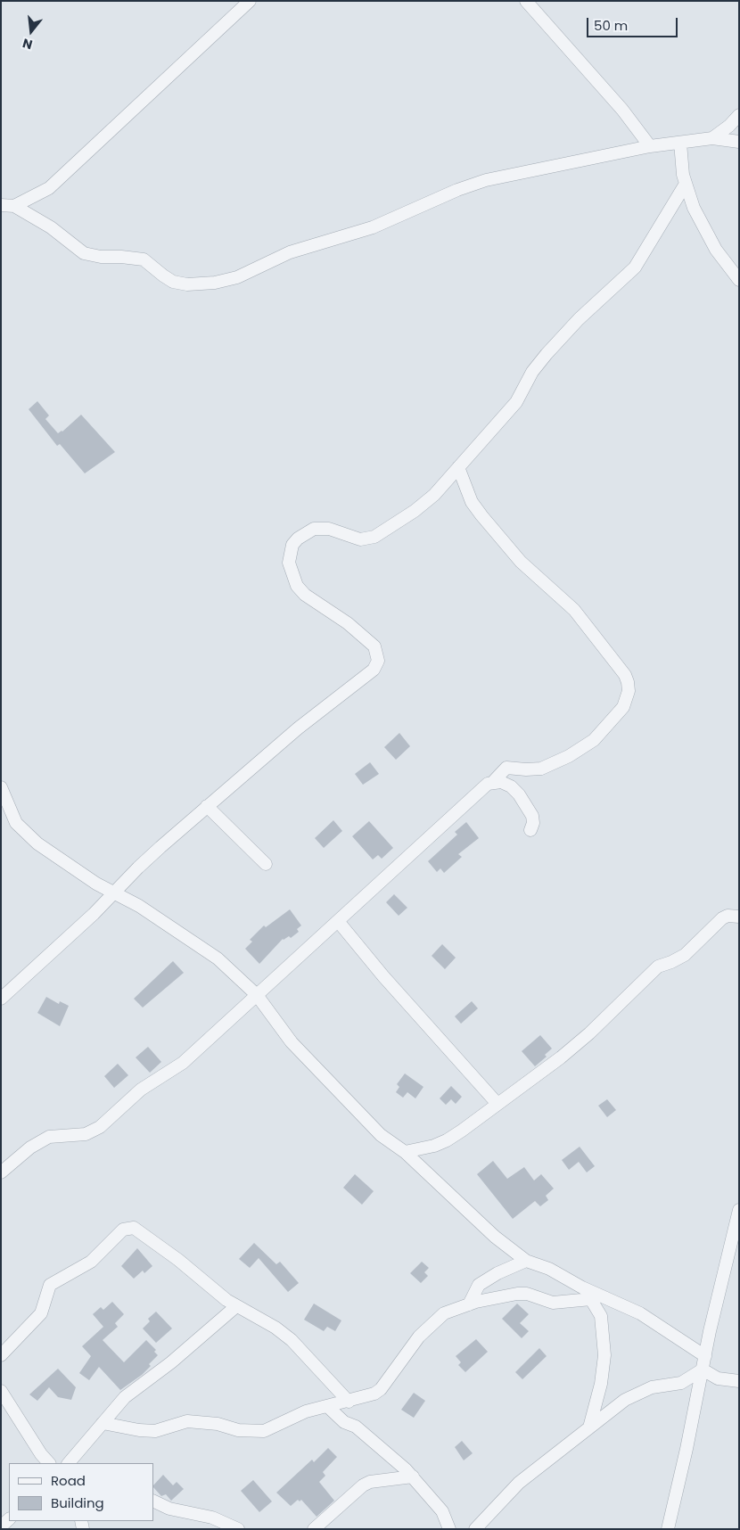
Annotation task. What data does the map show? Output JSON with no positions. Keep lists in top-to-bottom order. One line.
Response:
{"legend":["Road","Building"],"scale_bar":"50 m","north":"bottom"}
